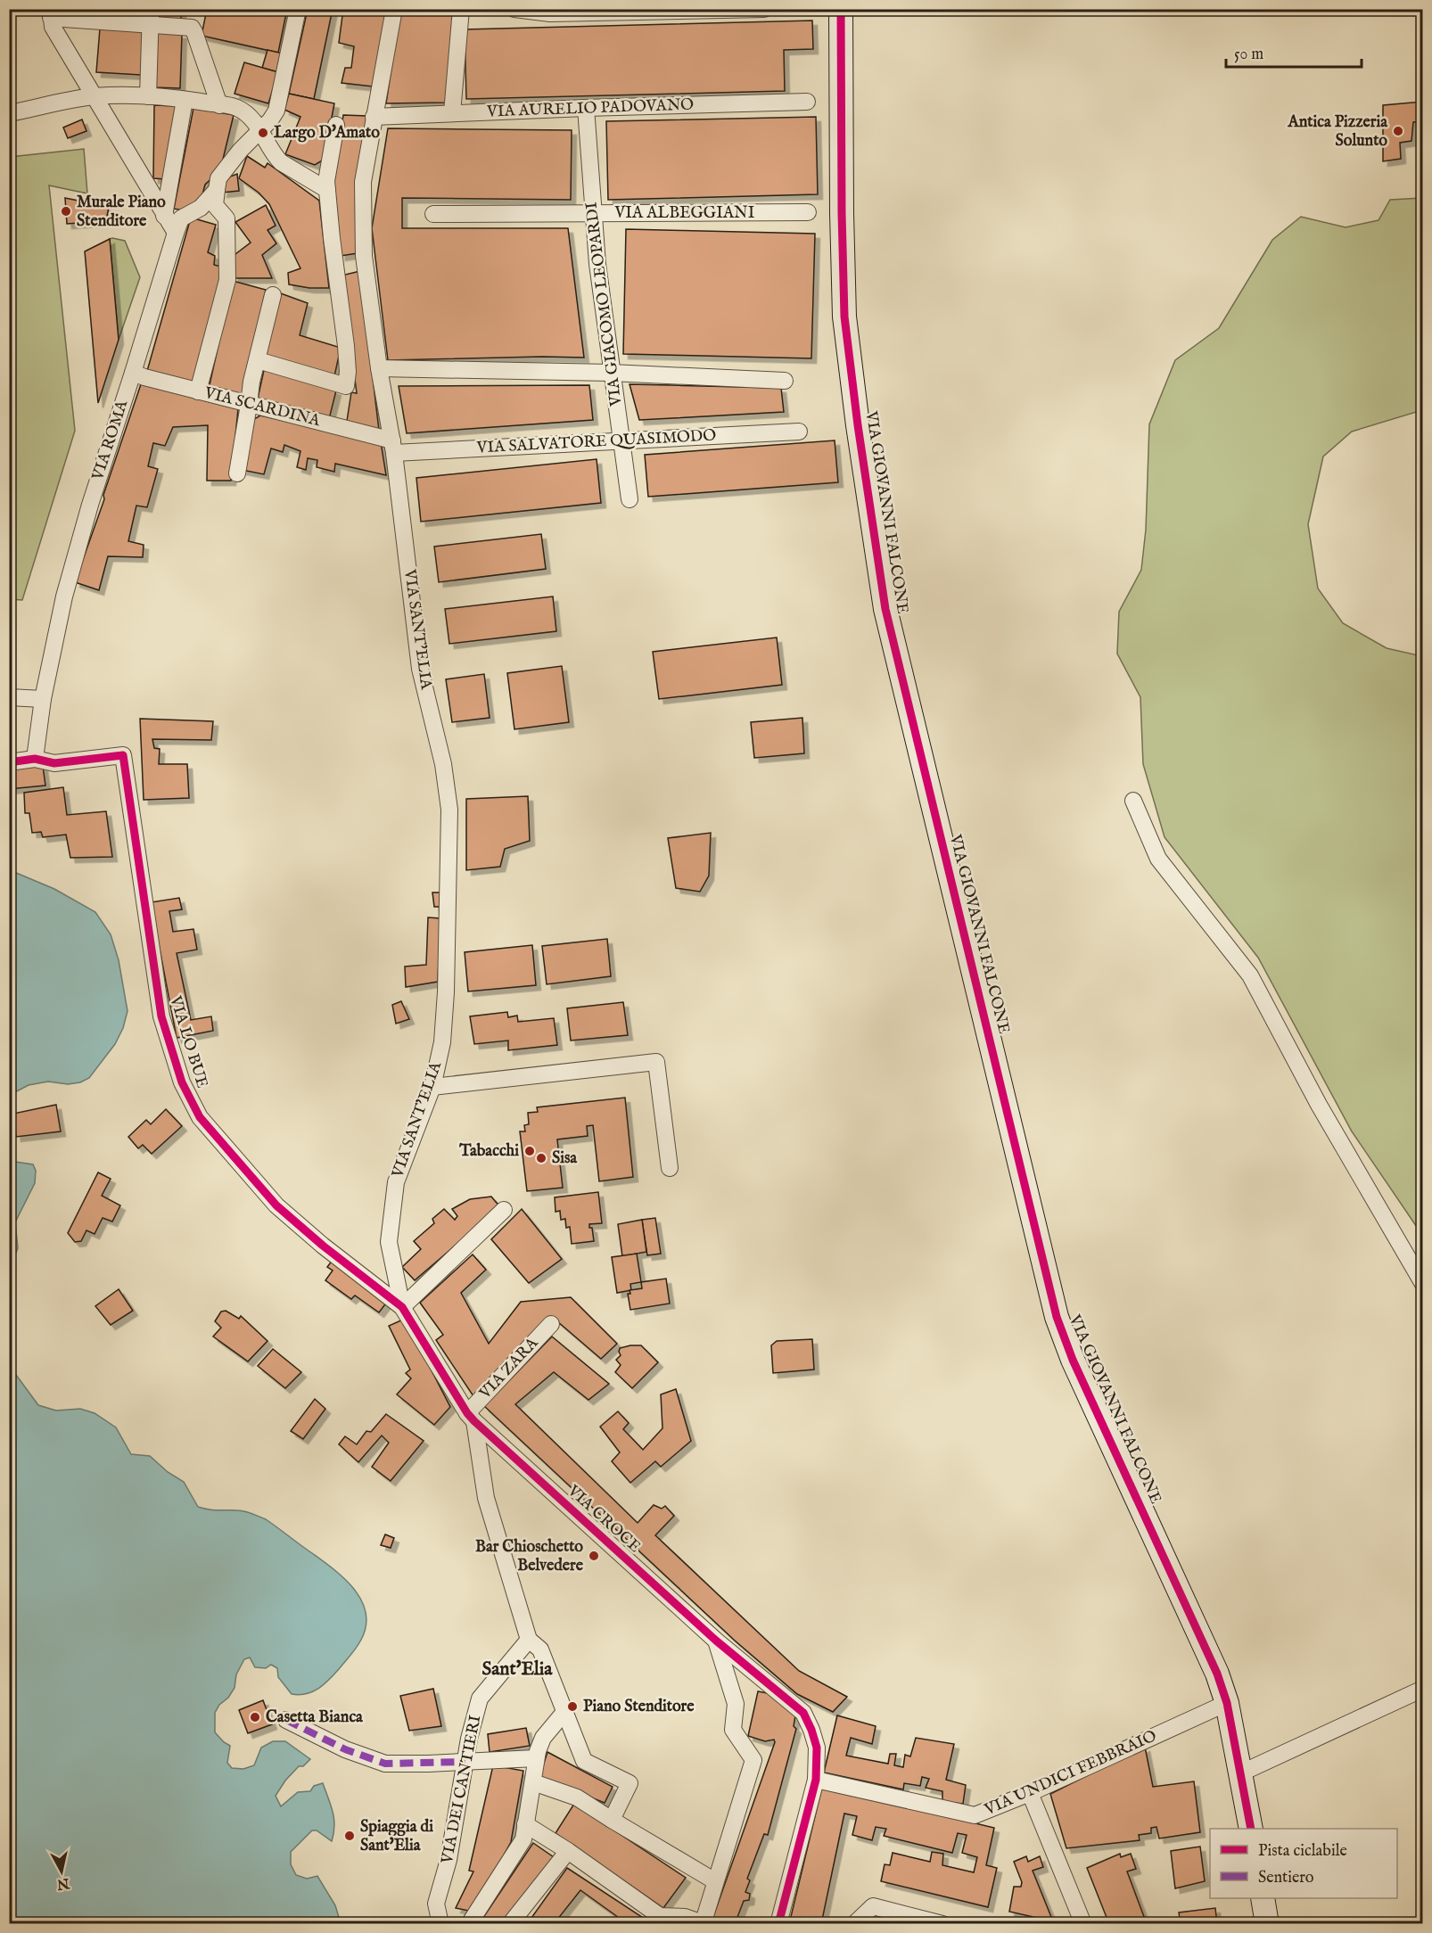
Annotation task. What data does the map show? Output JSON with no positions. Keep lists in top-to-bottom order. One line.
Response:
{"streets":{"street":["VIA AURELIO PADOVANO","VIA ALBEGGIANI","VIA GIACOMO LEOPARDI","VIA SCARDINA","VIA ROMA","VIA SALVATORE QUASIMODO","VIA GIOVANNI FALCONE","VIA SANT'ELIA","VIA LO BUE","VIA ZARA","VIA CROCE","VIA UNDICI FEBBRAIO","VIA DEI CANTIERI"]},"crossings":[["VIA AURELIO PADOVANO","VIA GIACOMO LEOPARDI"],["VIA AURELIO PADOVANO","VIA SANT'ELIA"],["VIA ALBEGGIANI","VIA GIACOMO LEOPARDI"],["VIA GIACOMO LEOPARDI","VIA SALVATORE QUASIMODO"],["VIA SCARDINA","VIA ROMA"],["VIA SCARDINA","VIA SALVATORE QUASIMODO"],["VIA SCARDINA","VIA SANT'ELIA"],["VIA ROMA","VIA LO BUE"],["VIA SALVATORE QUASIMODO","VIA SANT'ELIA"],["VIA GIOVANNI FALCONE","VIA UNDICI FEBBRAIO"],["VIA SANT'ELIA","VIA LO BUE"],["VIA SANT'ELIA","VIA CROCE"],["VIA LO BUE","VIA CROCE"],["VIA ZARA","VIA CROCE"],["VIA CROCE","VIA UNDICI FEBBRAIO"]],"districts":["Sant'Elia"],"places":["Antica Pizzeria Solunto","Largo D'Amato","Murale Piano Stenditore","Tabacchi","Sisa","Bar Chioschetto Belvedere","Piano Stenditore","Casetta Bianca","Spiaggia di Sant'Elia"],"legend":["Pista ciclabile","Sentiero"],"scale_bar":"50 m","north":"bottom"}
